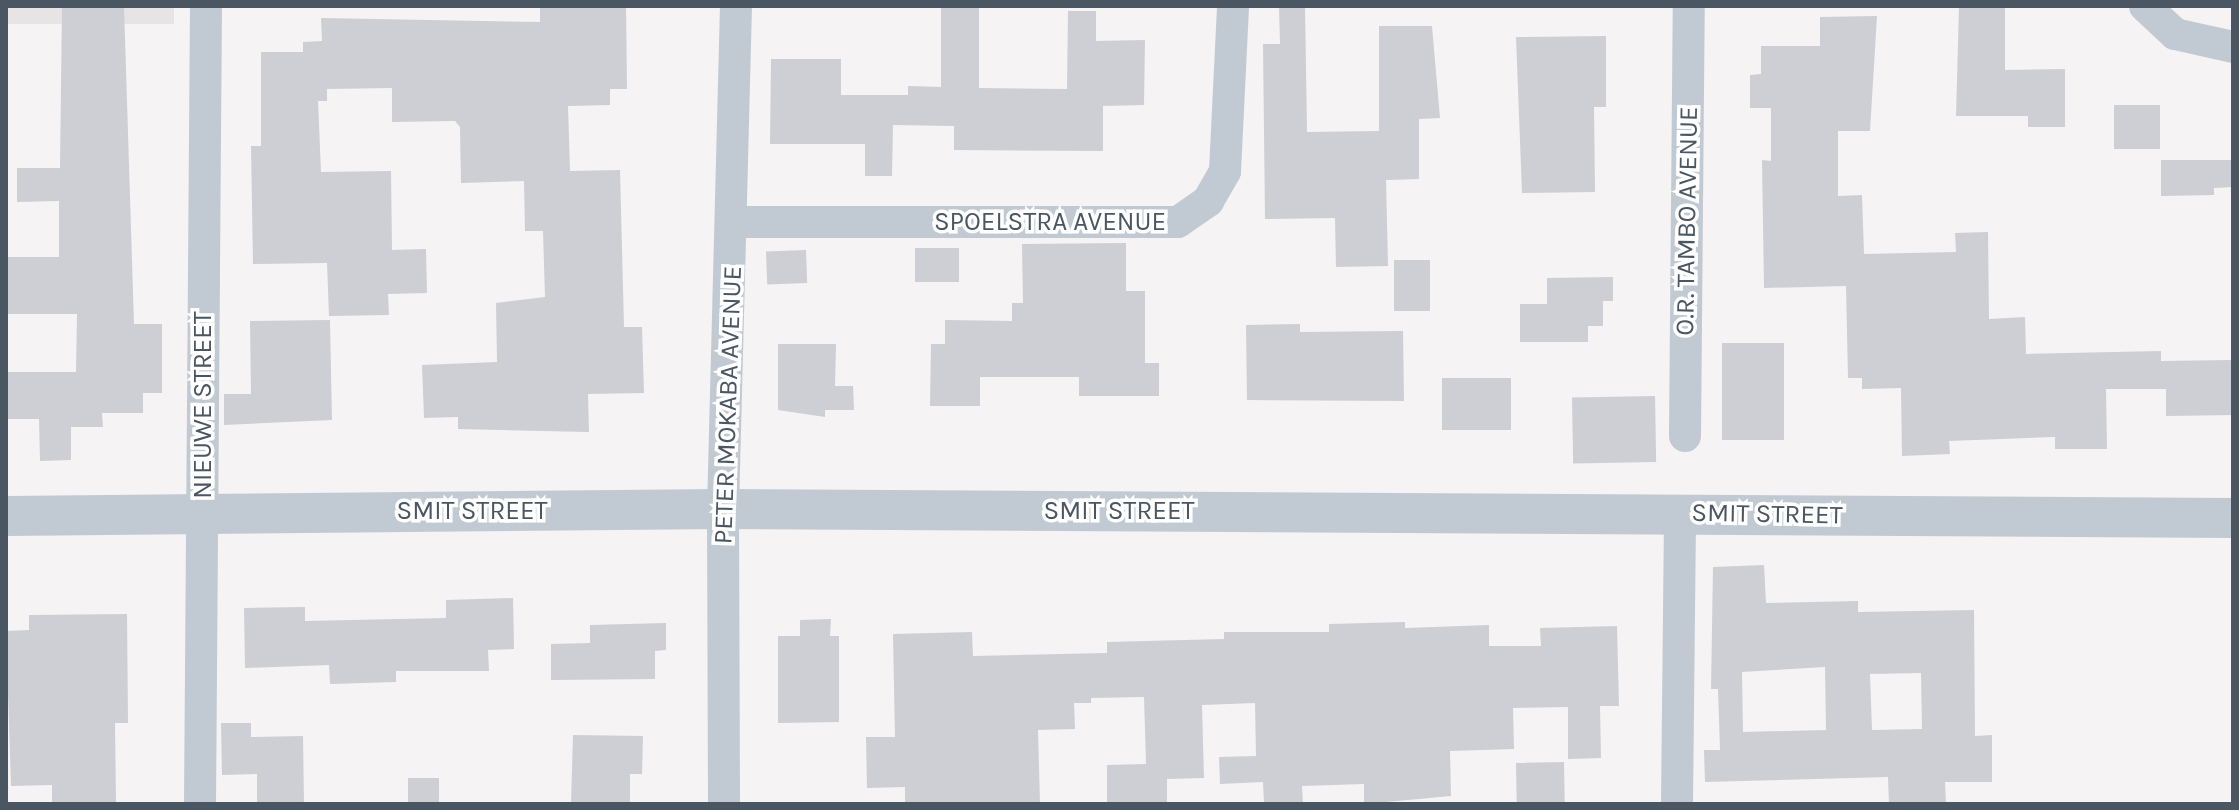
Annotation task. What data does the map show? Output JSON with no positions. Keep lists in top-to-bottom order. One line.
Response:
{"streets":{"street":["O.R. TAMBO AVENUE","SPOELSTRA AVENUE","NIEUWE STREET","PETER MOKABA AVENUE","SMIT STREET"]},"crossings":[["SPOELSTRA AVENUE","PETER MOKABA AVENUE"],["NIEUWE STREET","SMIT STREET"],["PETER MOKABA AVENUE","SMIT STREET"]]}
